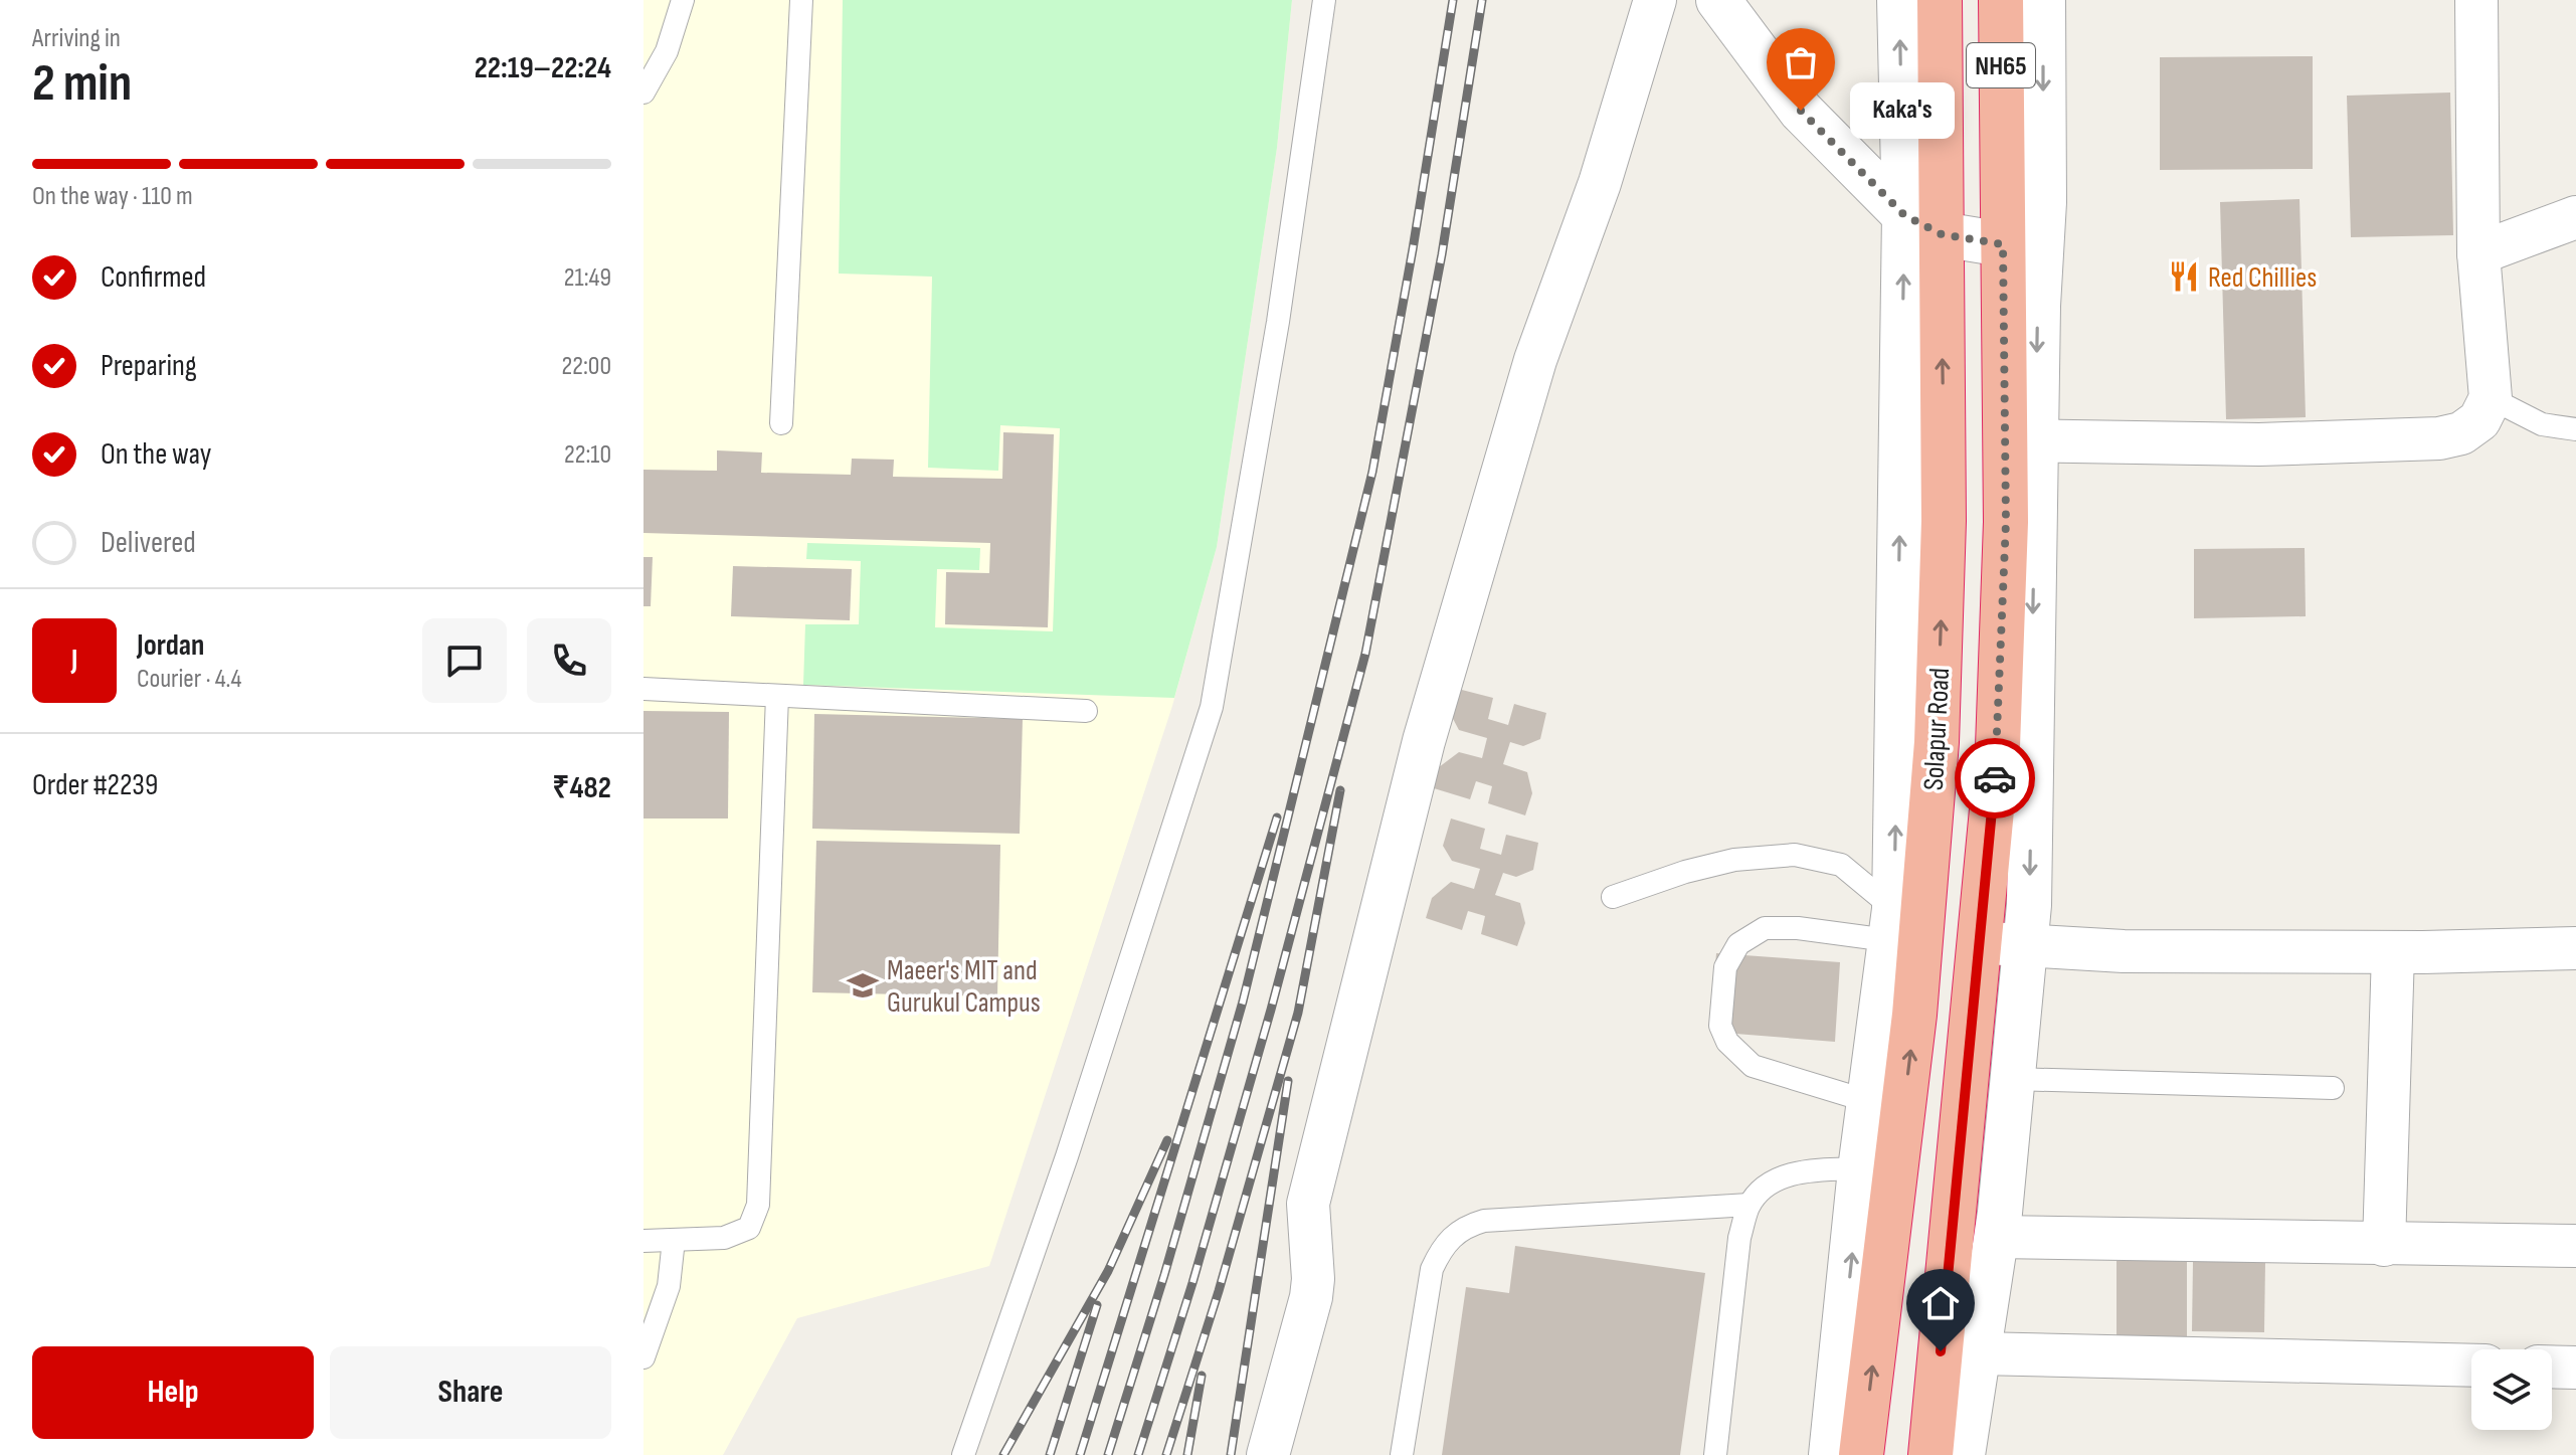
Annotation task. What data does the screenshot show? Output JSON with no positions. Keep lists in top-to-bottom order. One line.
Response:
{"streets":{"highway":["NH65","Solapur Road"]},"places":{"other":["Kaka's"],"restaurant":["Red Chillies"],"school or university":["Maeer's MIT and Gurukul Campus"]},"page":{"heading":["2 min","Arriving in","22:19–22:24"],"panel":["Jordan","Courier · 4.4","Order #2239","₹482"],"bubble":"Kaka's","bar":"On the way · 110 m","list":[["Confirmed","21:49"],["Preparing","22:00"],["On the way","22:10"],"Delivered"],"round":"J","buttons":["Help","Share"]}}
